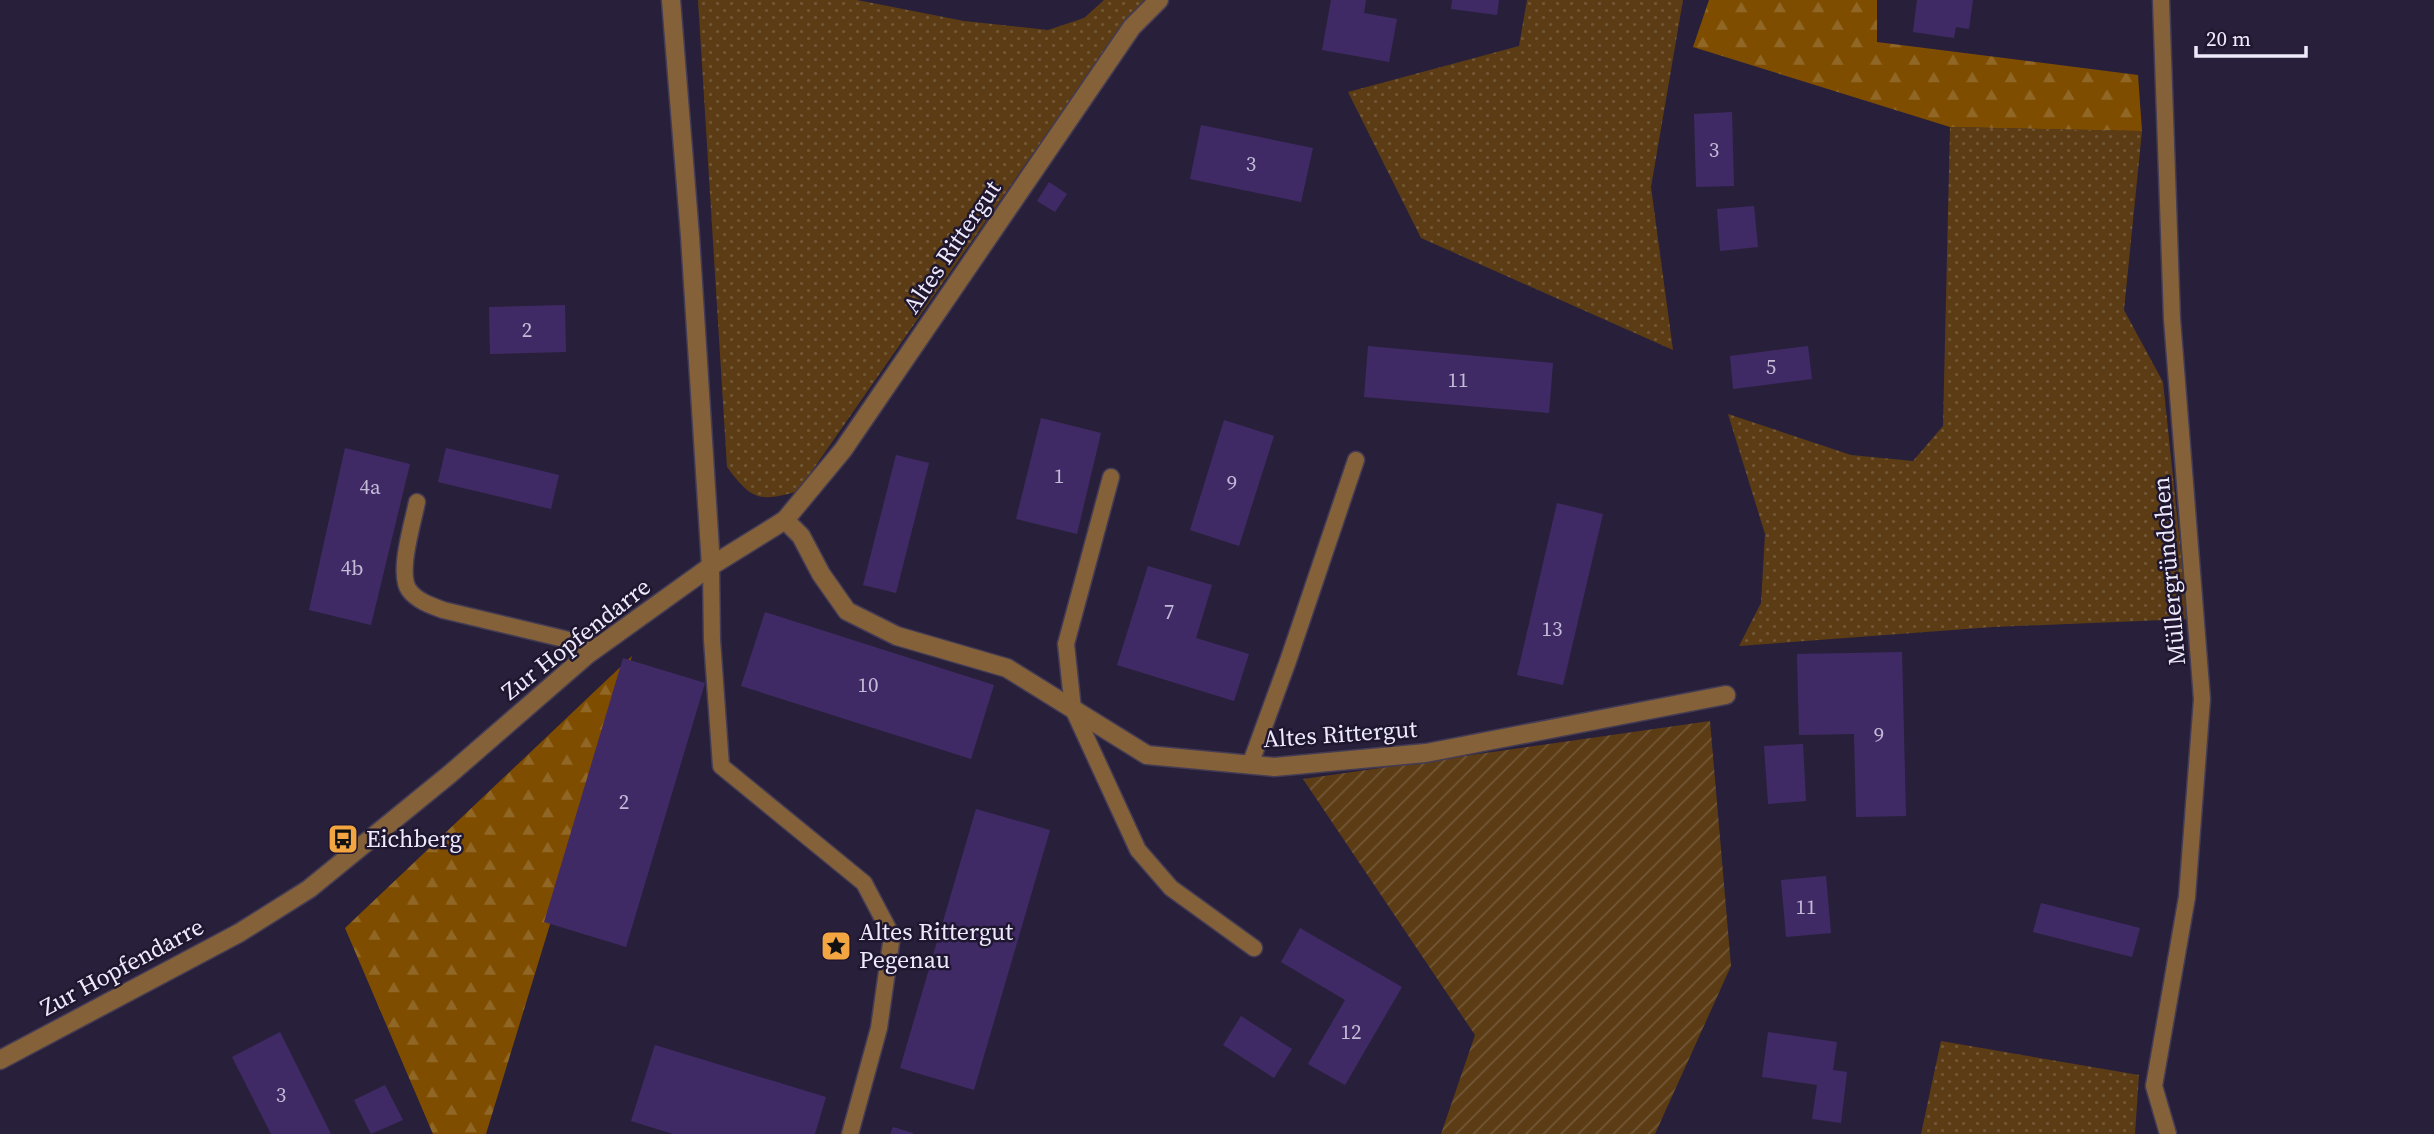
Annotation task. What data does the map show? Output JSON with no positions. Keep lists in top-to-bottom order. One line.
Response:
{"streets":{"street":["Altes Rittergut","Zur Hopfendarre"],"lane":["Müllergründchen"]},"crossings":[["Altes Rittergut","Zur Hopfendarre"]],"places":{"bus stop":["Eichberg"],"place":["Altes Rittergut Pegenau"]},"house_numbers":["3","3","2","5","11","1","9","4a","4b","7","13","10","9","2","11","12","3"],"scale_bar":"20 m"}
